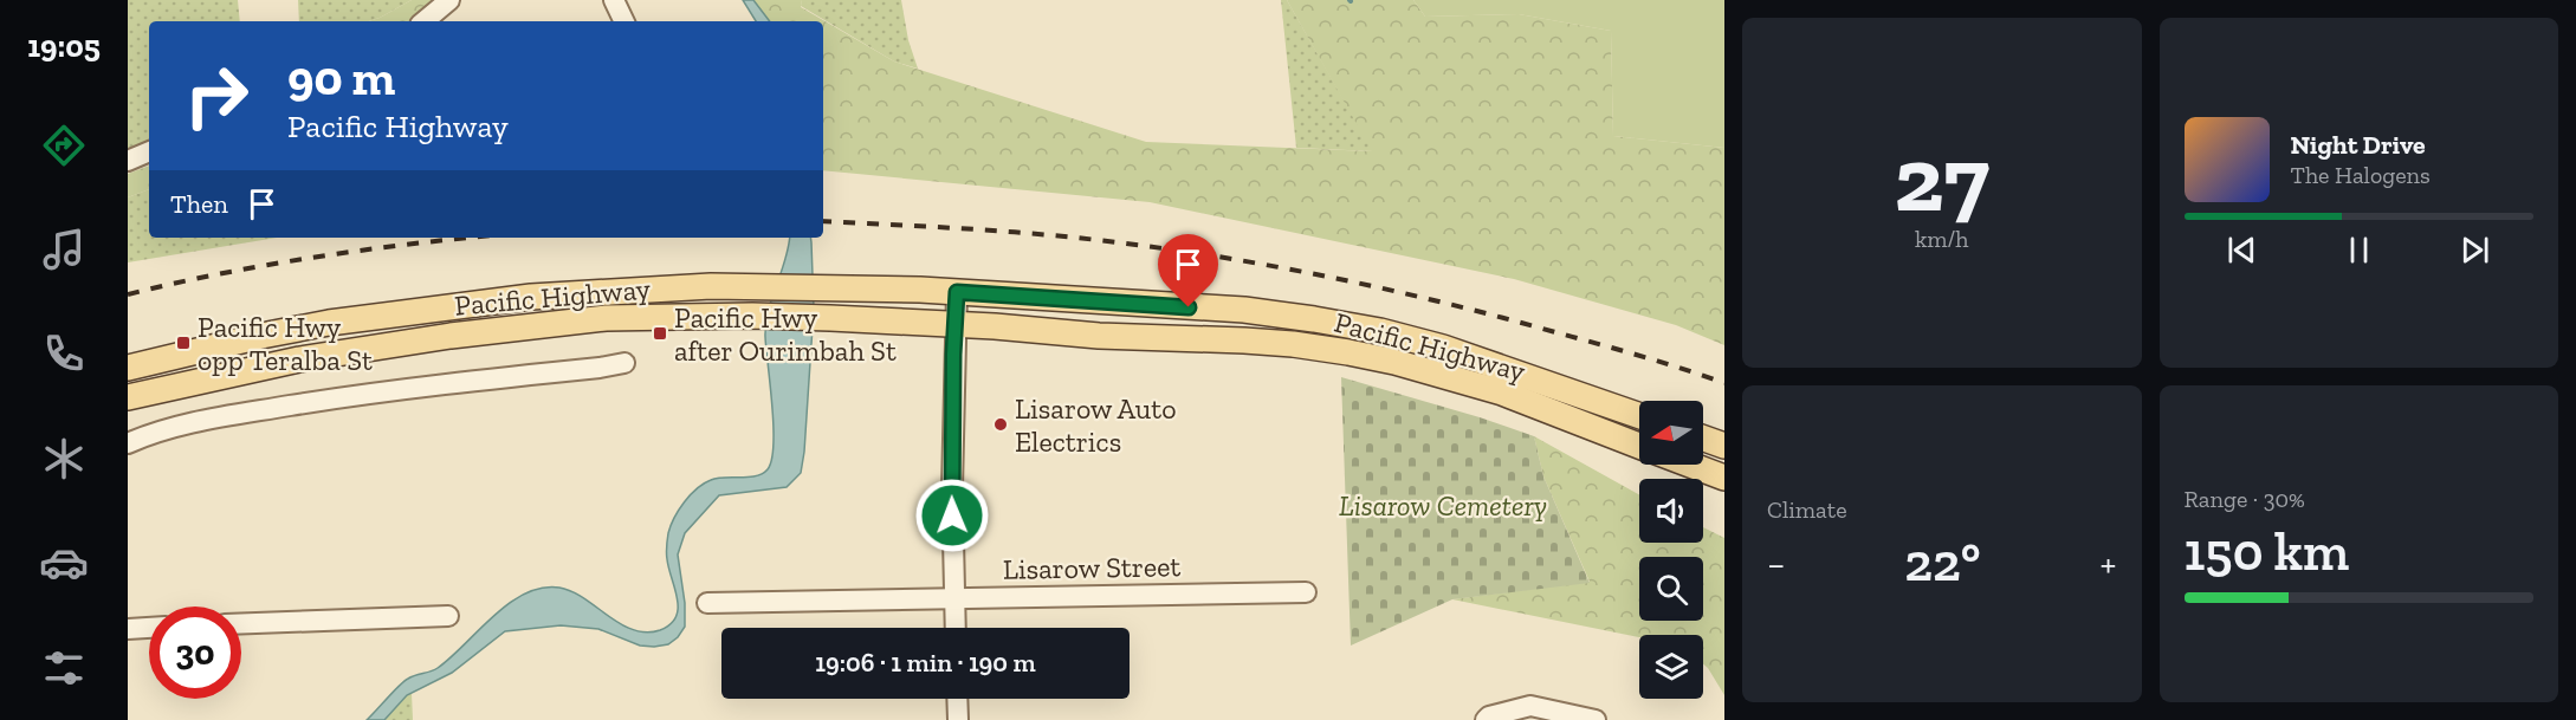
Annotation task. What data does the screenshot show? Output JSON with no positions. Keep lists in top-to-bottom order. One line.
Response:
{"streets":{"main road":["Pacific Highway"],"street":["Lisarow Street"]},"parks":["Lisarow Cemetery"],"places":{"transit":["Pacific Hwy after Ourimbah St","Pacific Hwy opp Teralba St"],"other":["Lisarow Auto Electrics"]},"north":"left","page":{"tabs":"19:05","tile":[["27","km/h"],"Climate",["Range · 30%","150 km"]],"turn":["90 m","Pacific Highway"],"song":["Night Drive","The Halogens"],"then":"Then","heat":["−","22°","+"],"limit":"30","trip":"19:06 · 1 min · 190 m"}}
